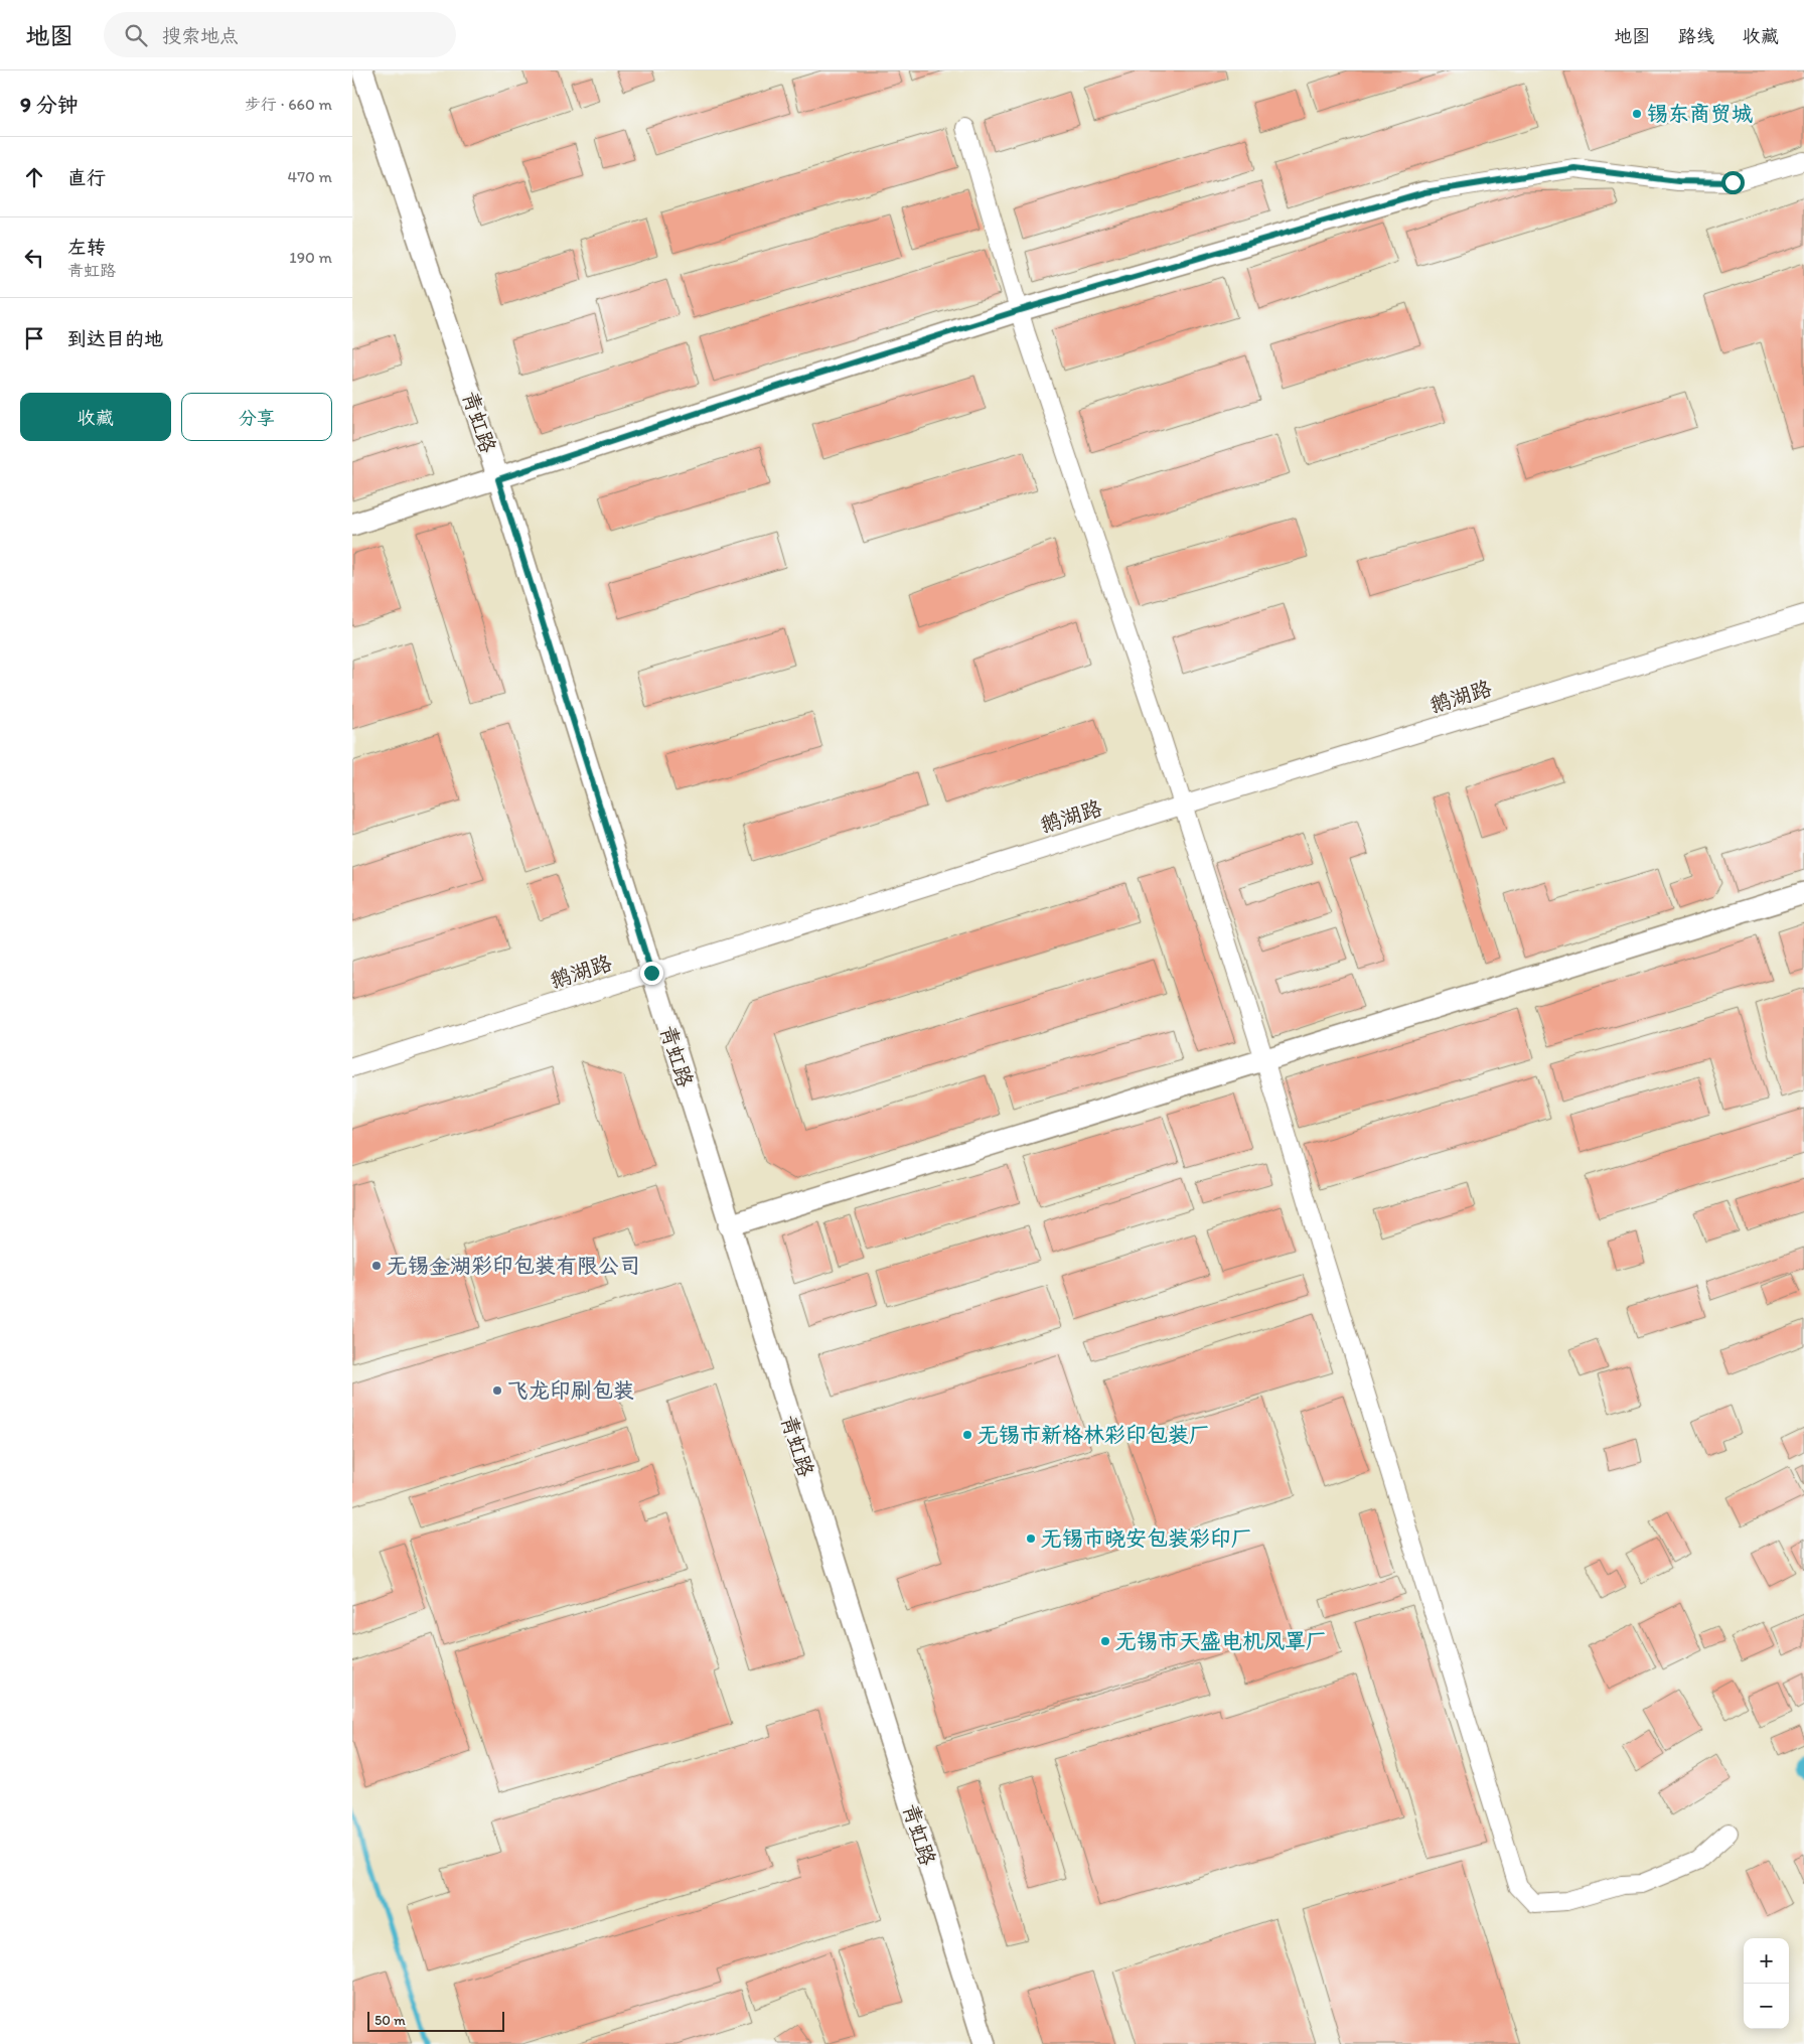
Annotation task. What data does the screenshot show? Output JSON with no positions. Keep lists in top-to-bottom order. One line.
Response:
{"streets":{"street":["青虹路","鹅湖路"]},"crossings":[["青虹路","鹅湖路"]],"places":["锡东商贸城","无锡金湖彩印包装有限公司","飞龙印刷包装","无锡市新格林彩印包装厂","无锡市晓安包装彩印厂","无锡市天盛电机风罩厂"],"scale_bar":"50 m","page":{"header":"地图","search":"搜索地点","nav":["地图","路线","收藏"],"heading":["9 分钟","步行 · 660 m"],"list":[["直行","470 m"],["左转","青虹路","190 m"],"到达目的地"],"buttons":["收藏","分享"],"map_buttons":["+","−"],"scale":"50 m"}}
